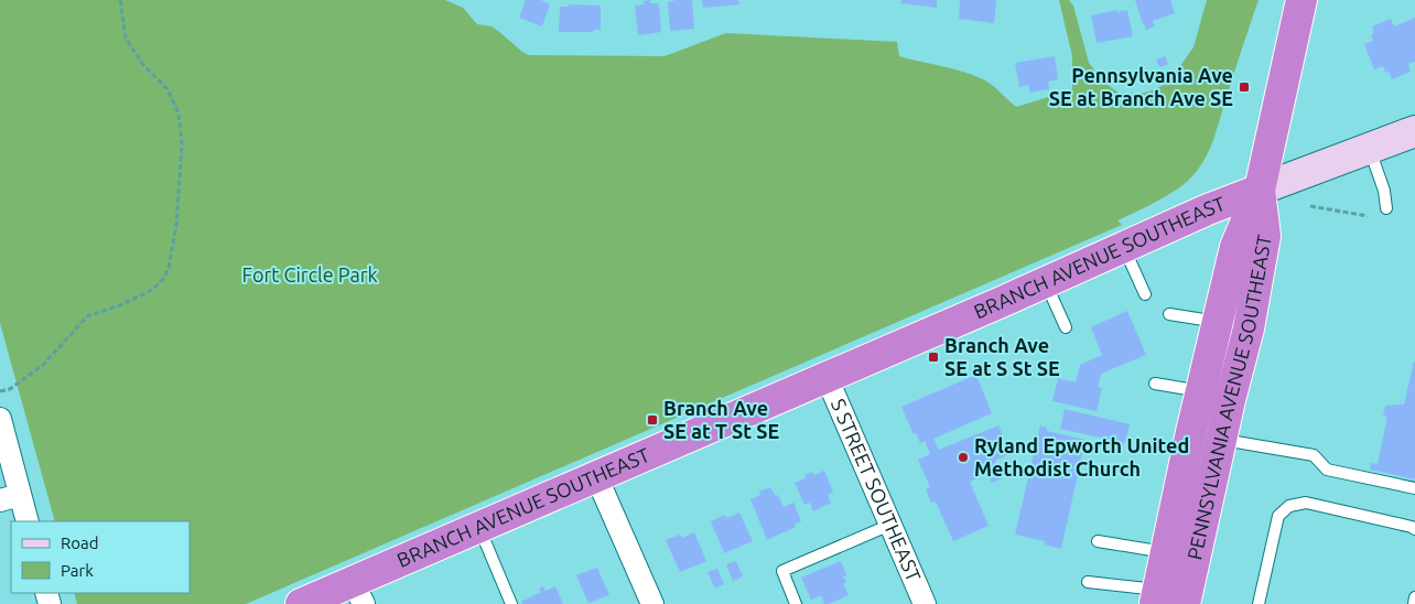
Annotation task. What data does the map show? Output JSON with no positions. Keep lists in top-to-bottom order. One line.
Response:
{"streets":{"highway":["BRANCH AVENUE SOUTHEAST","PENNSYLVANIA AVENUE SOUTHEAST"],"street":["S STREET SOUTHEAST"]},"crossings":[["BRANCH AVENUE SOUTHEAST","PENNSYLVANIA AVENUE SOUTHEAST"],["BRANCH AVENUE SOUTHEAST","S STREET SOUTHEAST"]],"parks":["Fort Circle Park"],"places":{"transit":["Pennsylvania Ave SE at Branch Ave SE","Branch Ave SE at S St SE","Branch Ave SE at T St SE"],"other":["Ryland Epworth United Methodist Church"]},"legend":["Road","Park"]}
